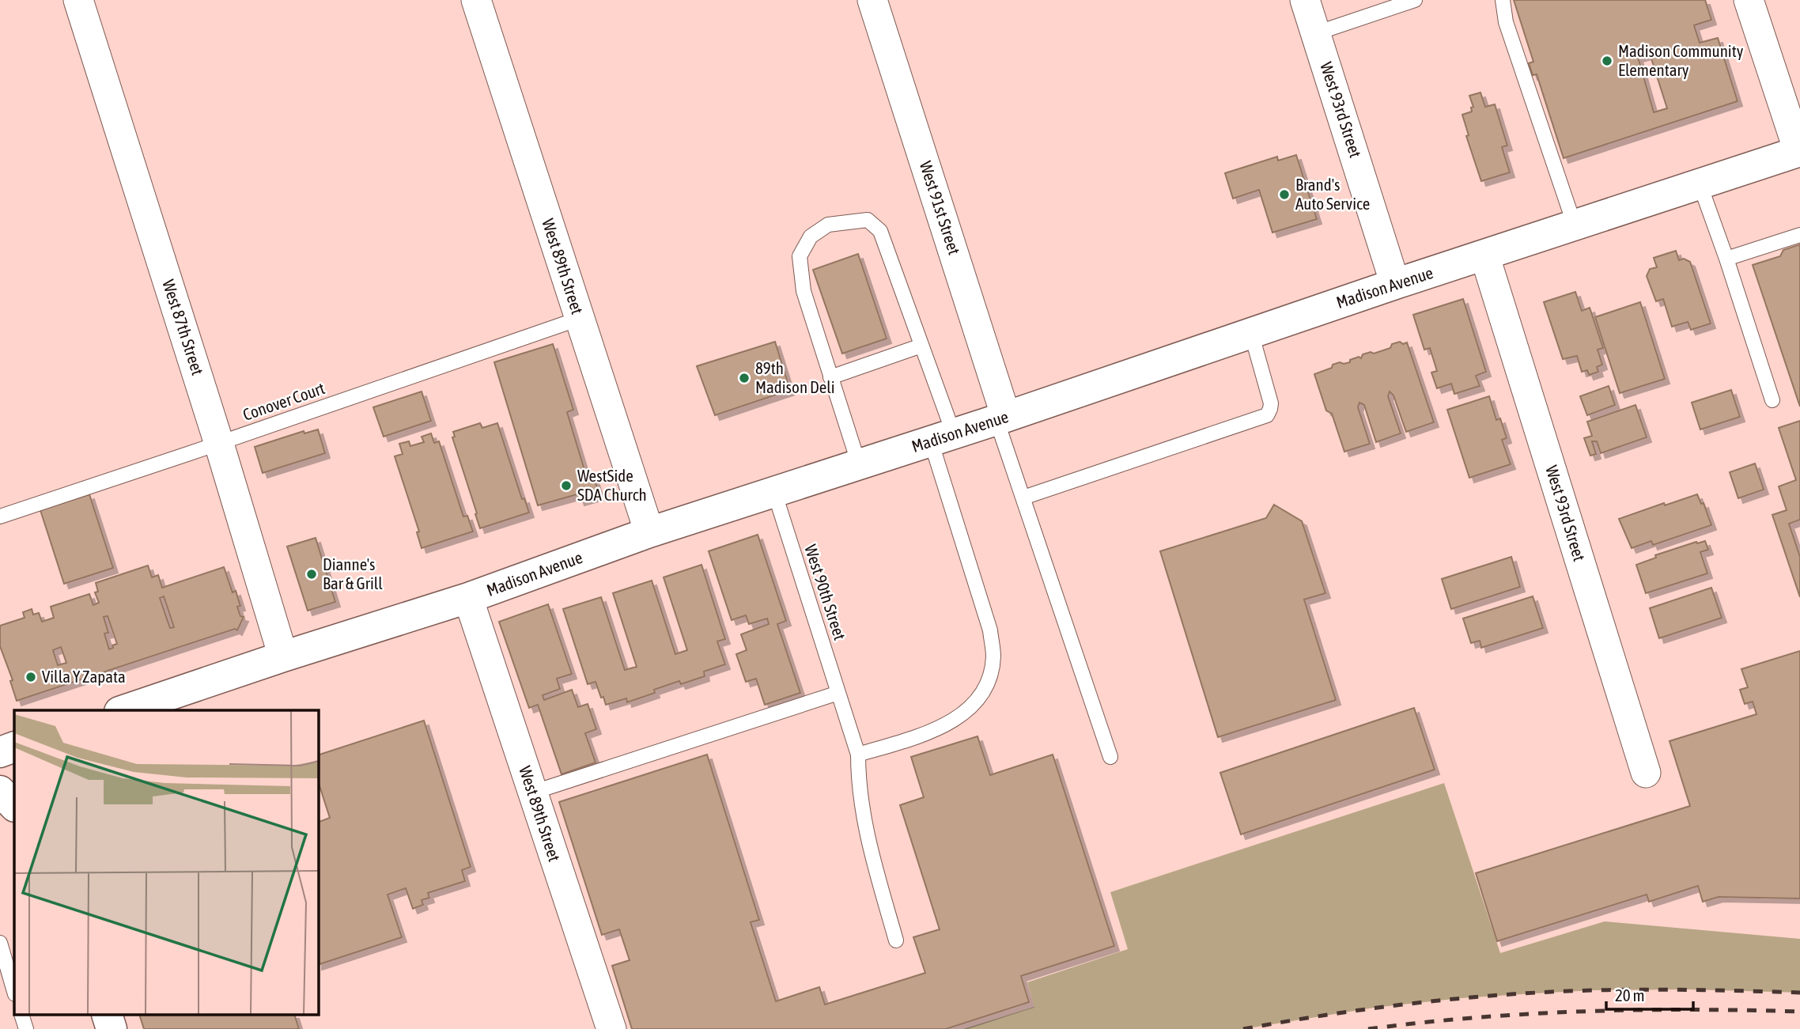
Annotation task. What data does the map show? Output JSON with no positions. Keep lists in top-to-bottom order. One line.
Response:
{"streets":{"street":["West 93rd Street","West 91st Street","West 89th Street","Madison Avenue","West 87th Street"],"lane":["Conover Court","West 90th Street"]},"crossings":[["West 93rd Street","Madison Avenue"],["West 91st Street","Madison Avenue"],["West 89th Street","Madison Avenue"],["West 89th Street","Conover Court"],["Madison Avenue","West 87th Street"],["Madison Avenue","West 90th Street"],["West 87th Street","Conover Court"]],"places":["Madison Community Elementary","Brand's Auto Service","89th Madison Deli","WestSide SDA Church","Dianne's Bar & Grill","Villa Y Zapata"],"scale_bar":"20 m"}
